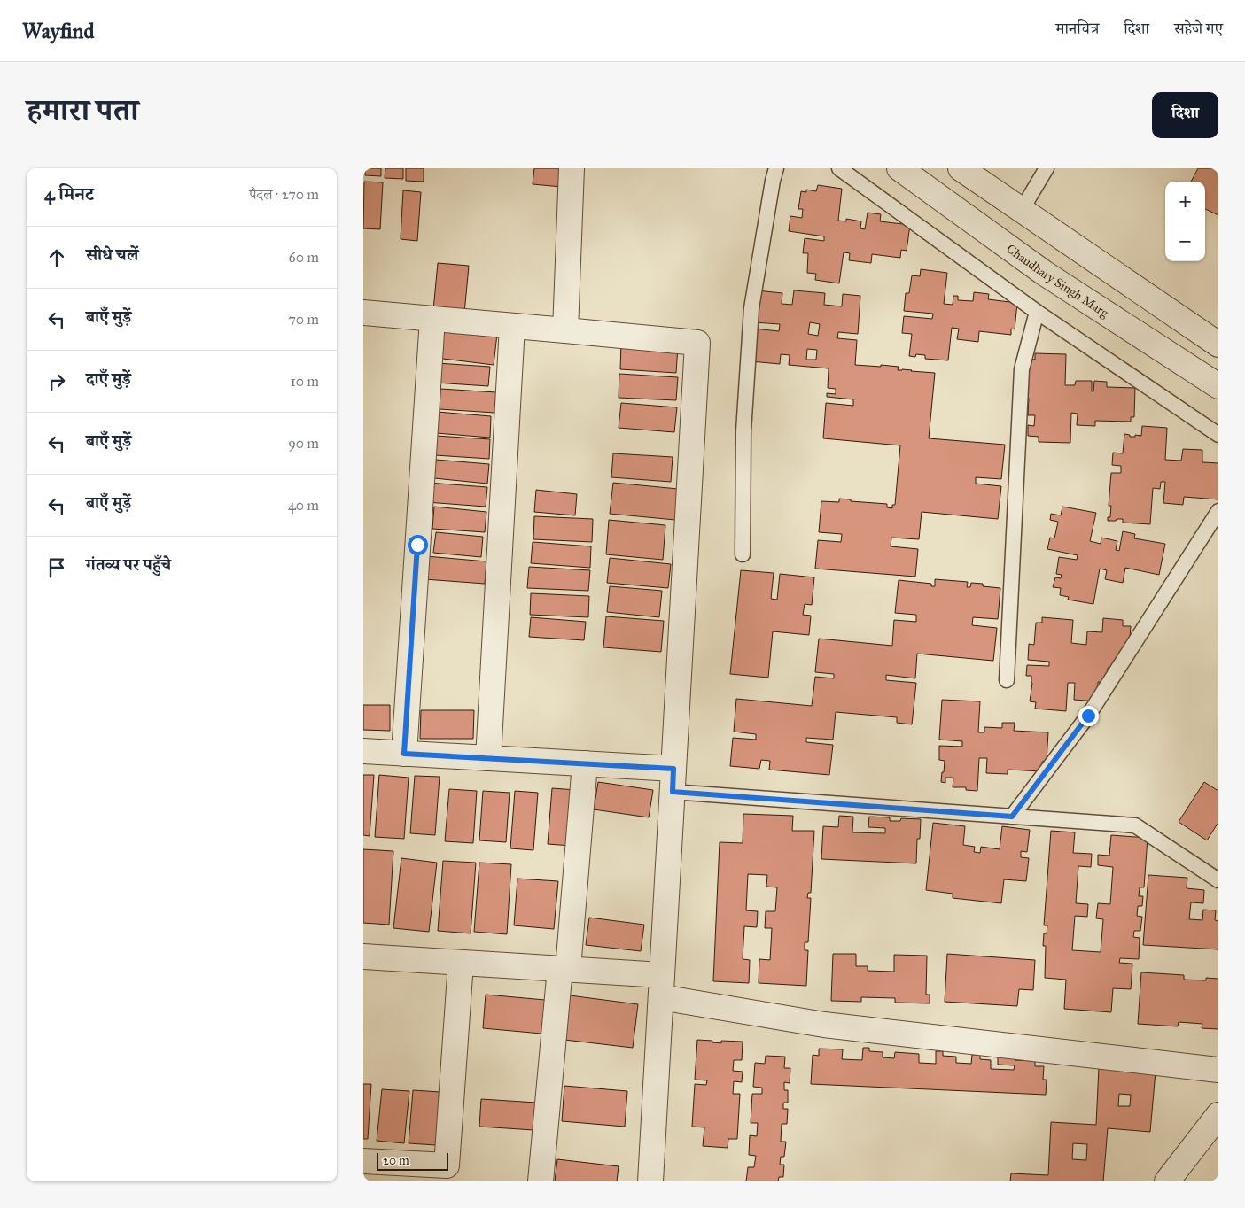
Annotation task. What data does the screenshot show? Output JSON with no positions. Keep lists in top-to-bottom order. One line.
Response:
{"streets":{"street":["Chaudhary Singh Marg"]},"scale_bar":"20 m","page":{"header":"Wayfind","nav":["मानचित्र","दिशा","सहेजे गए"],"title":"हमारा पता","buttons":"दिशा","heading":["4 मिनट","पैदल · 270 m"],"map_buttons":["+","−"],"list":[["सीधे चलें","60 m"],["बाएँ मुड़ें","70 m"],["दाएँ मुड़ें","10 m"],["बाएँ मुड़ें","90 m"],["बाएँ मुड़ें","40 m"],"गंतव्य पर पहुँचे"],"scale":"20 m"}}
